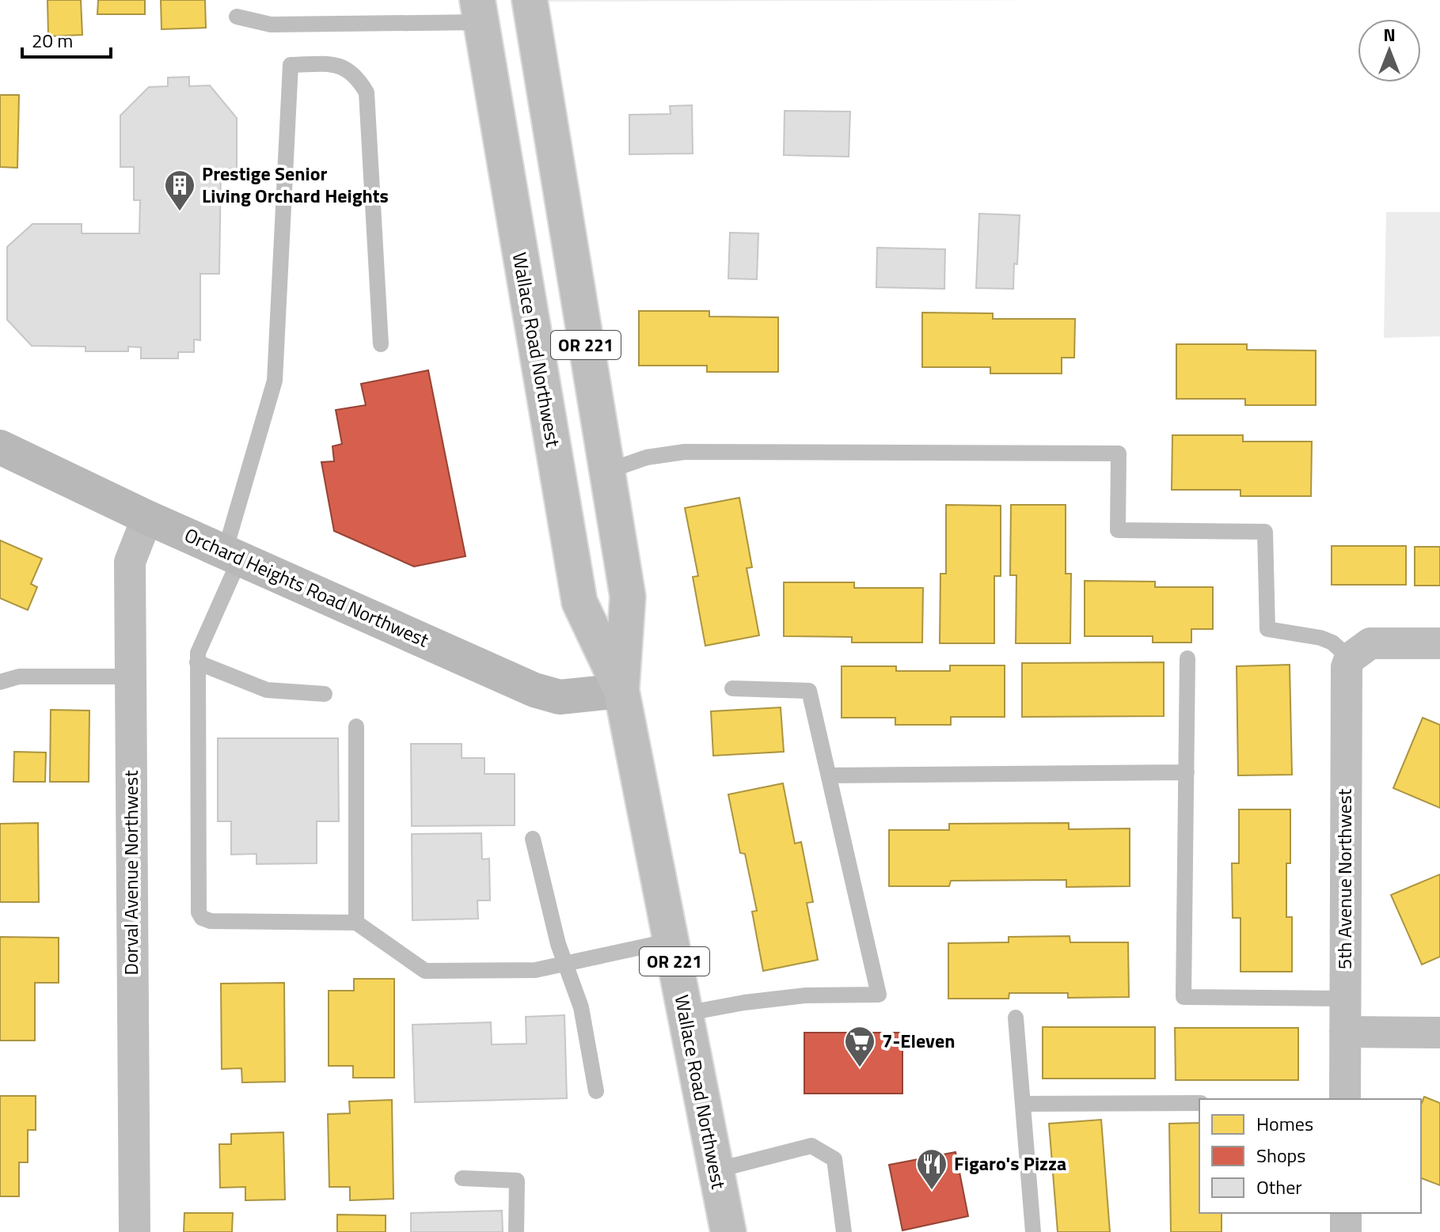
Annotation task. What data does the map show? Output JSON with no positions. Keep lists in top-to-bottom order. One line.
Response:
{"streets":{"main road":["OR 221","Wallace Road Northwest","Orchard Heights Road Northwest"],"street":["Dorval Avenue Northwest","5th Avenue Northwest"]},"crossings":[["Wallace Road Northwest","Orchard Heights Road Northwest"],["Orchard Heights Road Northwest","Dorval Avenue Northwest"]],"places":{"building":["Prestige Senior Living Orchard Heights"],"supermarket":["7-Eleven"],"restaurant":["Figaro's Pizza"]},"legend":["Homes","Shops","Other"],"scale_bar":"20 m","north":"top"}
